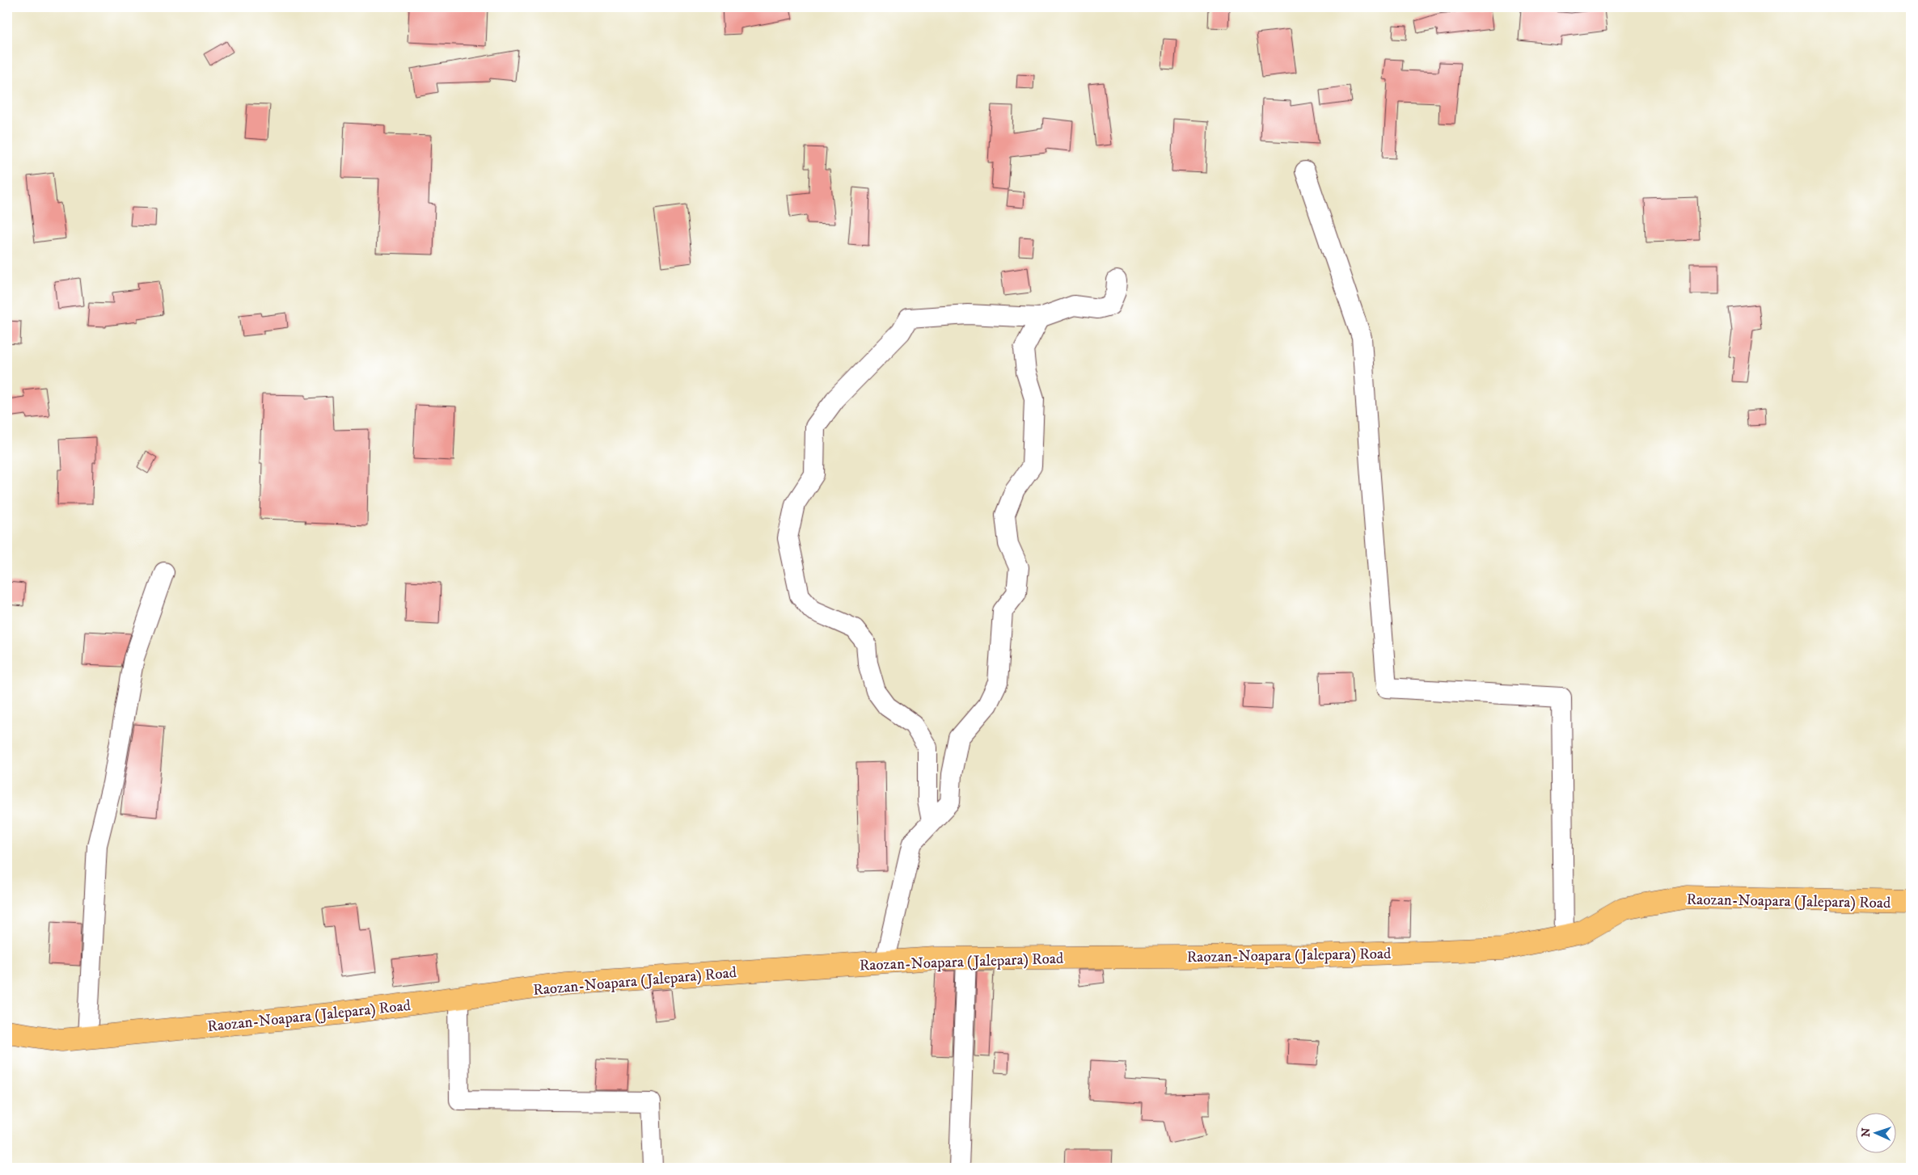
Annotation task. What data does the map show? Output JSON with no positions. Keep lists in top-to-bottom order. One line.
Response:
{"streets":{"main road":["Raozan-Noapara (Jalepara) Road"]},"north":"left"}
